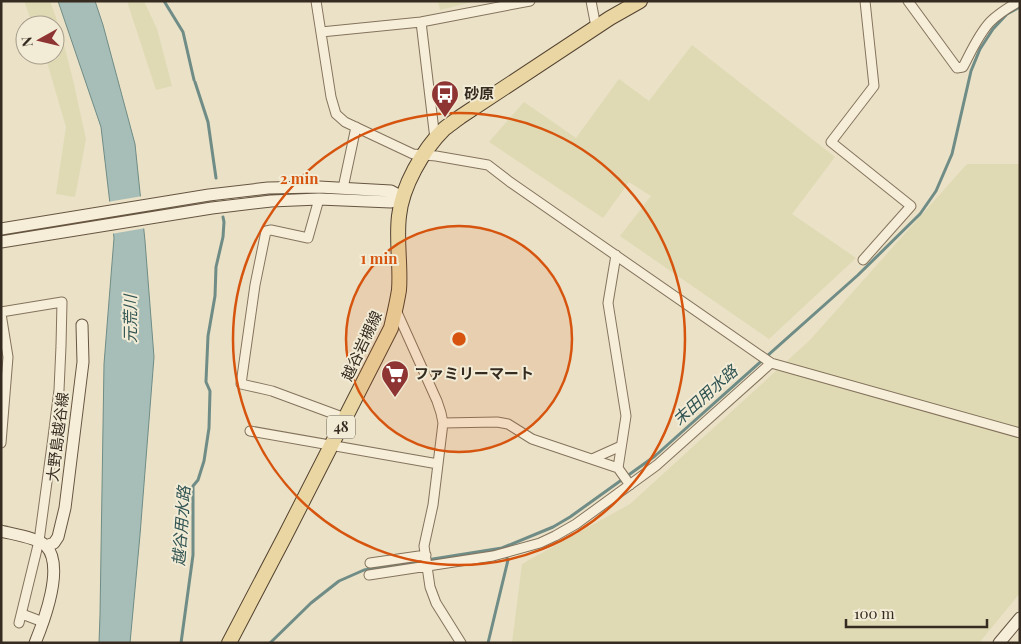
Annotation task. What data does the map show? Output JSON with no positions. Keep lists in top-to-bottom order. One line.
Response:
{"streets":{"main road":["越谷岩槻線","48"],"street":["大野島越谷線"]},"water":["元荒川","末田用水路","越谷用水路"],"places":{"bus stop":["砂原"],"supermarket":["ファミリーマート"]},"scale_bar":"100 m","north":"left","rings":["2 min","1 min"]}
